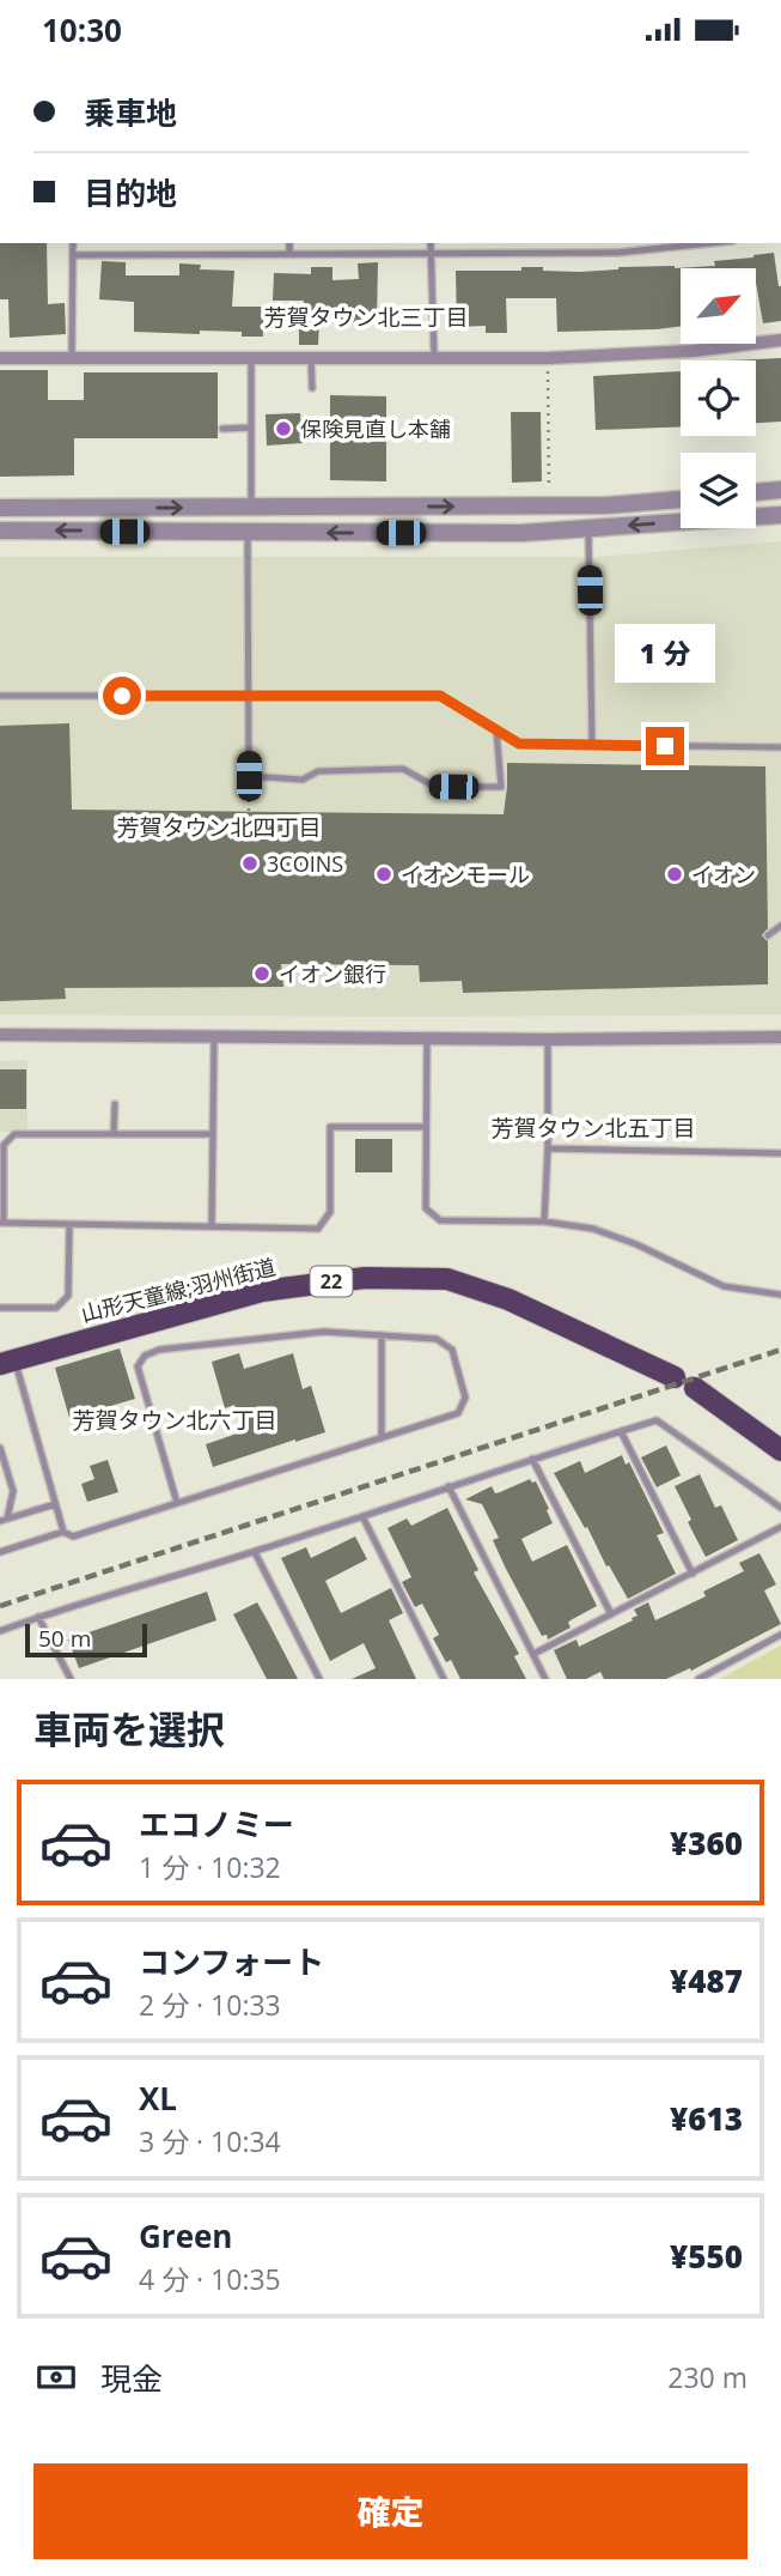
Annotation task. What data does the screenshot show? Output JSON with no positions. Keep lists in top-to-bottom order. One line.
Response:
{"streets":{"main road":["22","山形天童線;羽州街道"]},"districts":["芳賀タウン北三丁目","芳賀タウン北四丁目","芳賀タウン北五丁目","芳賀タウン北六丁目"],"places":["保険見直し本舗","3COINS","イオンモール","イオン","イオン銀行"],"scale_bar":"50 m","north":"top right","page":{"status":"10:30","banner":["乗車地","目的地"],"bubble":"1 分","scale":"50 m","heading":"車両を選択","list":[{"name":"エコノミー","note":"1 分 · 10:32","value":"¥360"},{"name":"コンフォート","note":"2 分 · 10:33","value":"¥487"},{"name":"XL","note":"3 分 · 10:34","value":"¥613"},{"name":"Green","note":"4 分 · 10:35","value":"¥550"}],"pay":["現金","230 m"],"buttons":"確定"}}
